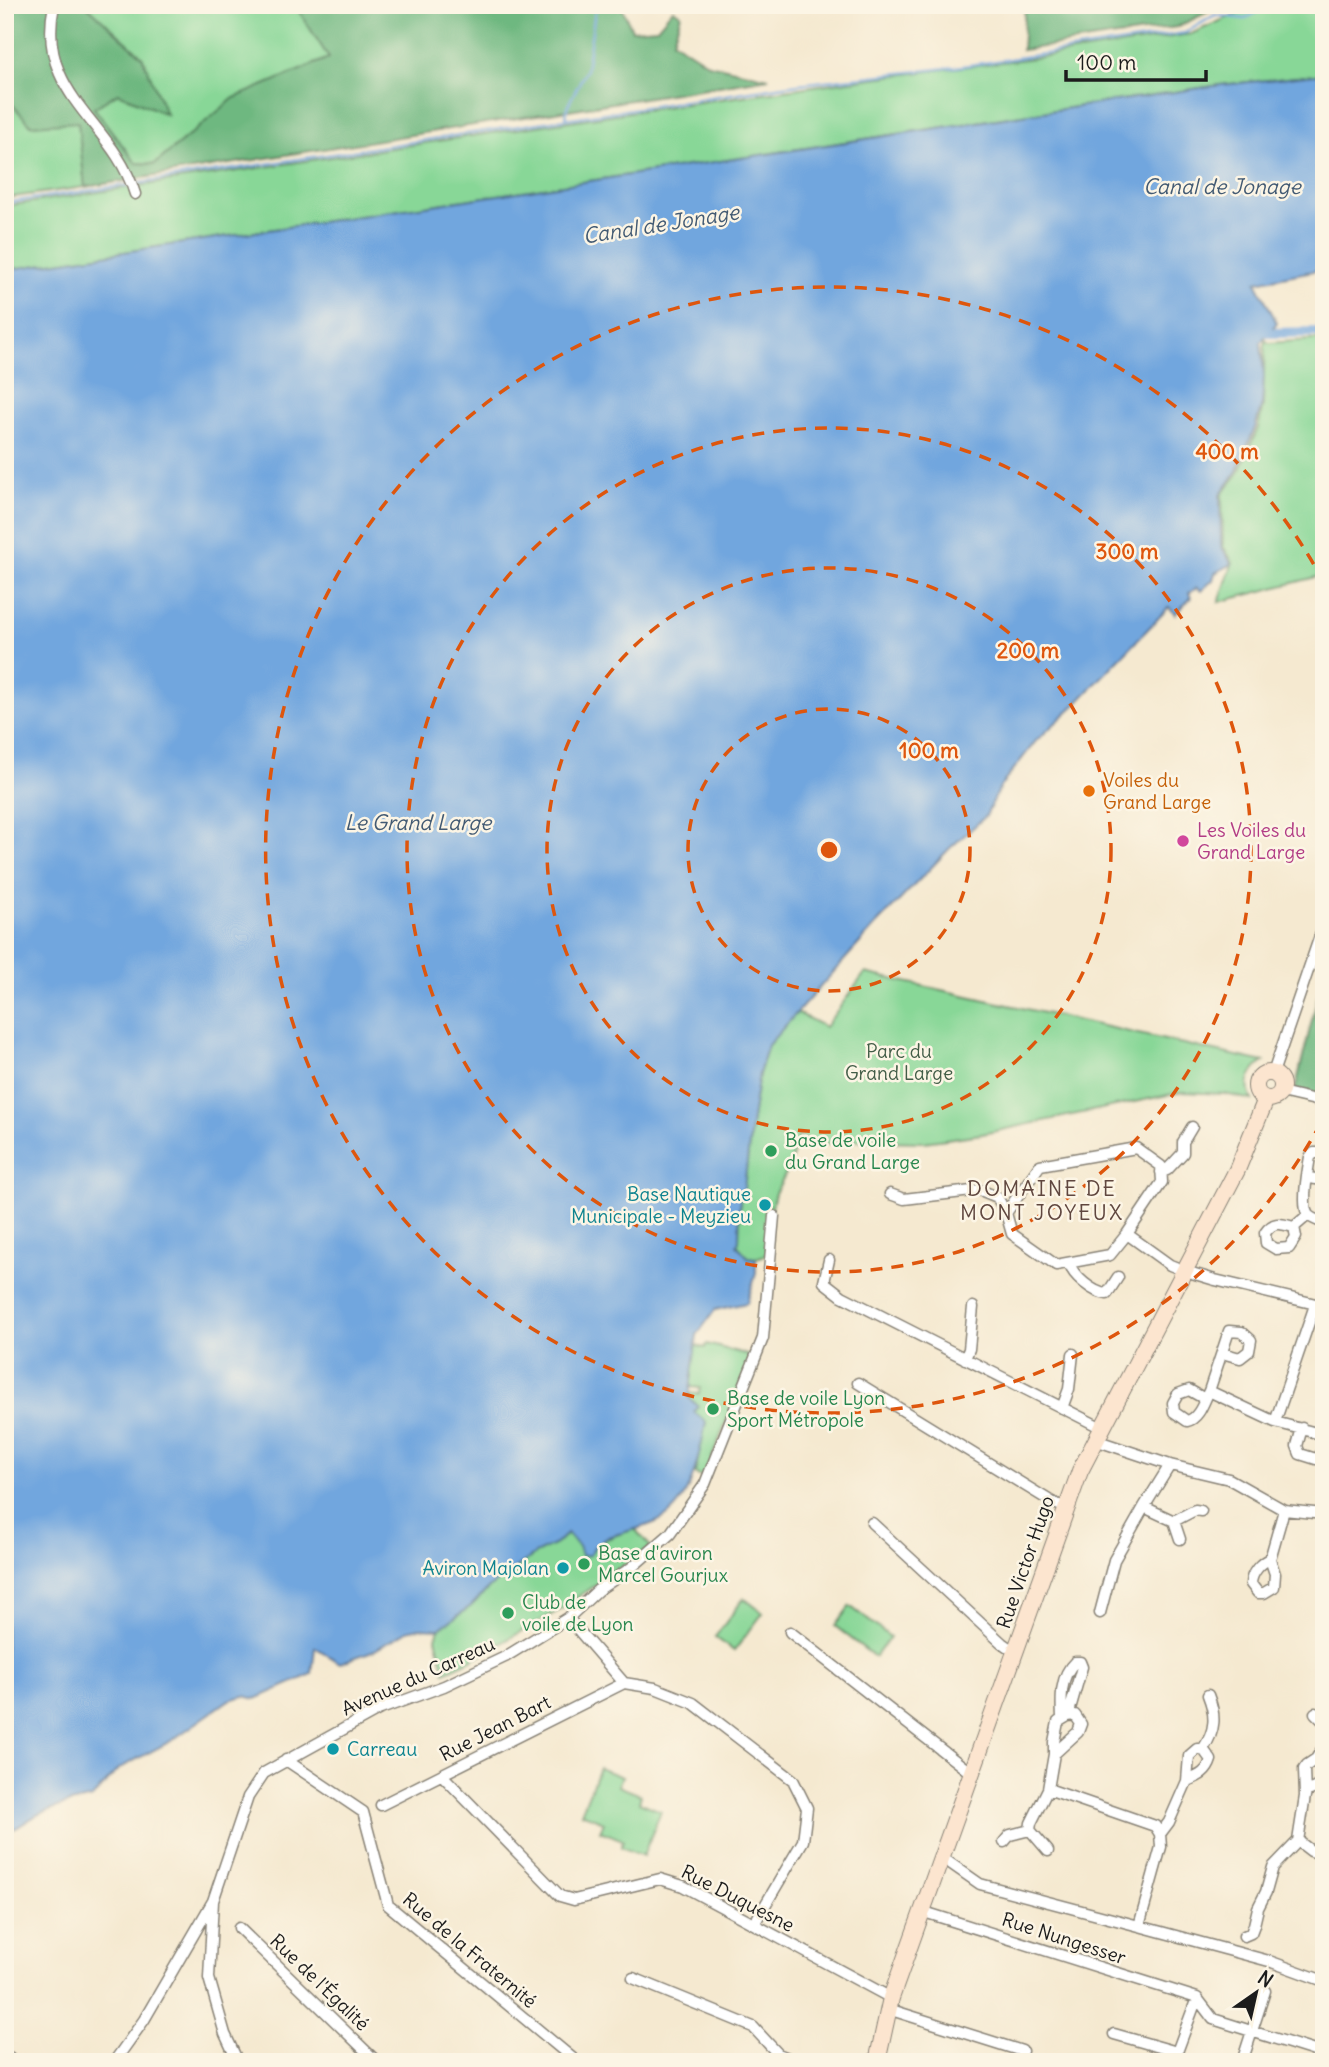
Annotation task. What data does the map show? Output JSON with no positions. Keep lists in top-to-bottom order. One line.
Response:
{"streets":{"street":["Rue Victor Hugo","Avenue du Carreau","Rue Jean Bart","Rue Duquesne","Rue Nungesser","Rue de la Fraternité","Rue de l'Égalité"]},"crossings":[["Rue Victor Hugo","Rue Duquesne"],["Rue Victor Hugo","Rue Nungesser"],["Avenue du Carreau","Rue de la Fraternité"],["Rue Jean Bart","Rue Duquesne"]],"districts":["DOMAINE DE MONT JOYEUX"],"water":["Canal de Jonage","Le Grand Large"],"parks":["Parc du Grand Large"],"places":["Voiles du Grand Large","Les Voiles du Grand Large","Base de voile du Grand Large","Base Nautique Municipale - Meyzieu","Base de voile Lyon Sport Métropole","Base d'aviron Marcel Gourjux","Aviron Majolan","Club de voile de Lyon","Carreau"],"scale_bar":"100 m","north":"top right","rings":["400 m","300 m","200 m","100 m"]}
